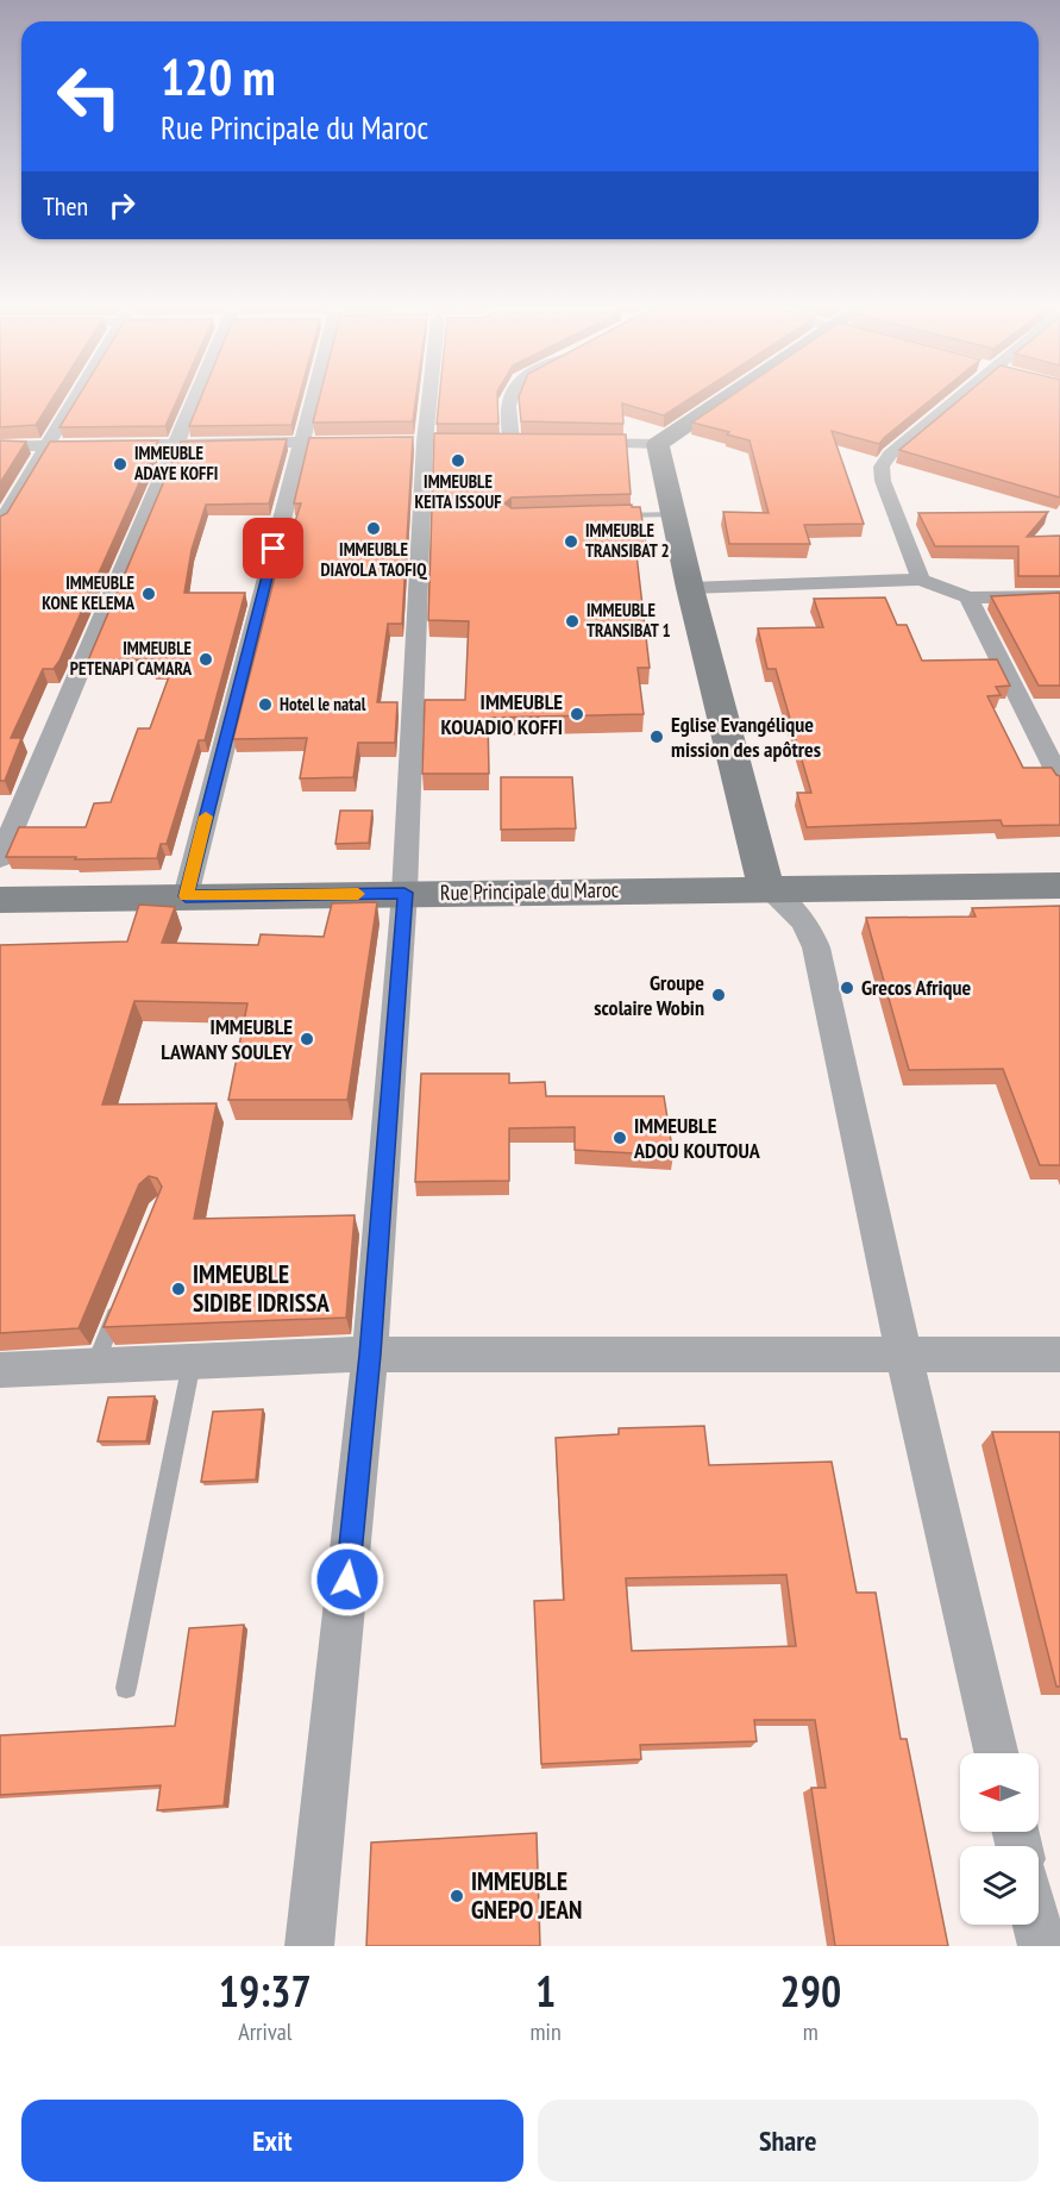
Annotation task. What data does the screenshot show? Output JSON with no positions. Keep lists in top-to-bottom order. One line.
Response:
{"streets":{"street":["Rue Principale du Maroc"]},"places":["IMMEUBLE KEITA ISSOUF","IMMEUBLE ADAYE KOFFI","IMMEUBLE DIAYOLA TAOFIQ","IMMEUBLE TRANSIBAT 2","IMMEUBLE KONE KELEMA","IMMEUBLE TRANSIBAT 1","IMMEUBLE PETENAPI CAMARA","Hotel le natal","IMMEUBLE KOUADIO KOFFI","Eglise Evangélique mission des apôtres","Grecos Afrique","Groupe scolaire Wobin","IMMEUBLE LAWANY SOULEY","IMMEUBLE ADOU KOUTOUA","IMMEUBLE SIDIBE IDRISSA","IMMEUBLE GNEPO JEAN"],"north":"left","page":{"turn":["120 m","Rue Principale du Maroc"],"then":"Then","eta":["19:37","Arrival","1","min","290","m"],"buttons":["Exit","Share"]}}
